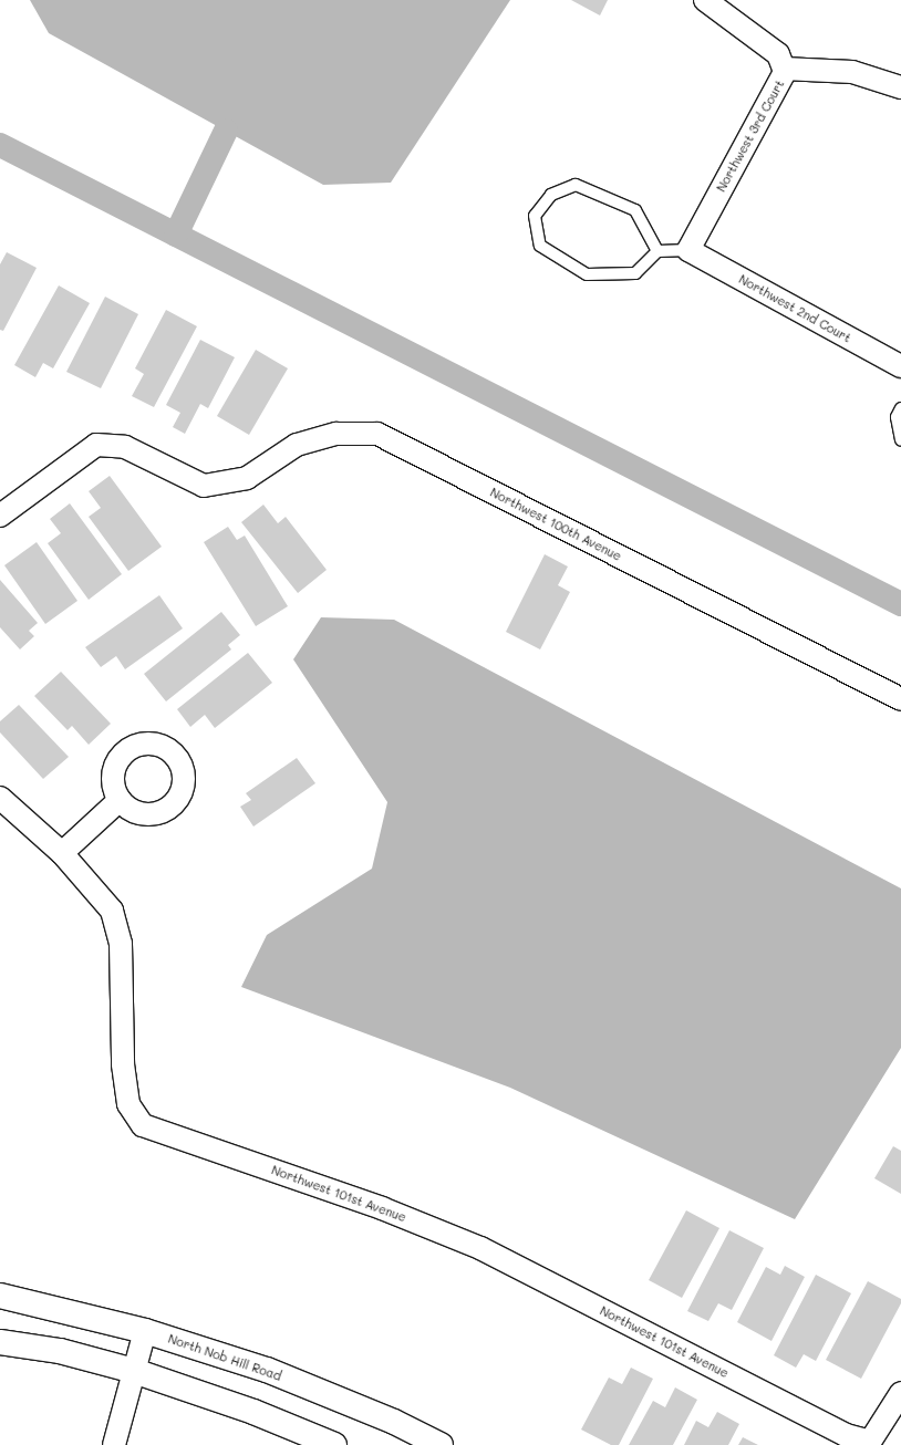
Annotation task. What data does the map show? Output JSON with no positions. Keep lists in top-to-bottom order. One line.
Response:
{"streets":{"main road":["North Nob Hill Road"],"street":["Northwest 3rd Court","Northwest 2nd Court","Northwest 100th Avenue","Northwest 101st Avenue"]},"crossings":[["Northwest 3rd Court","Northwest 2nd Court"]]}
